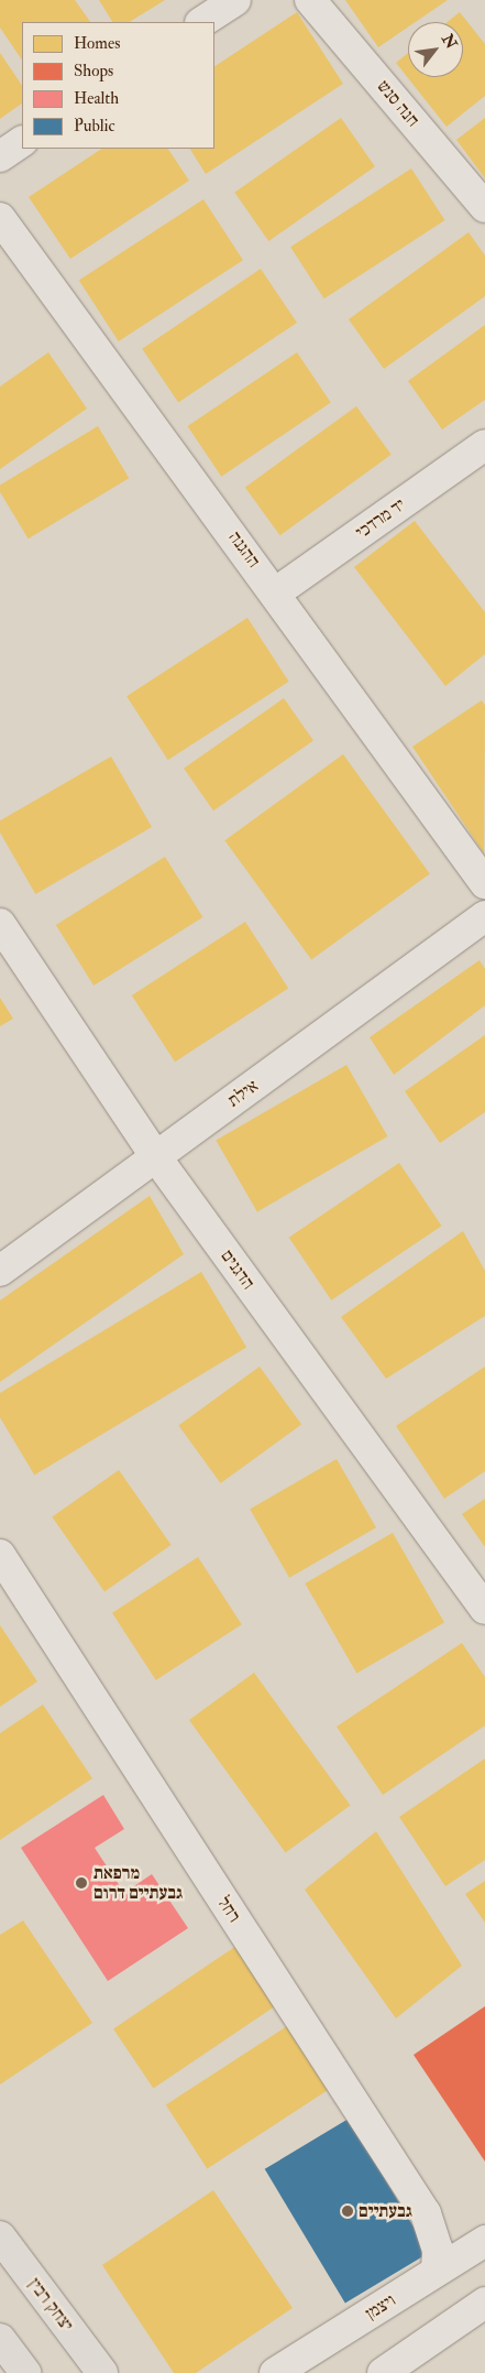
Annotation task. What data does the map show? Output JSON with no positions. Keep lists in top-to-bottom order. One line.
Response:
{"streets":{"main road":["יצחק רבין"],"street":["חנה סנש","יד מרדכי","ההגנה","אילת","הדגנים","רחל","ויצמן"]},"crossings":[["יד מרדכי","ההגנה"],["אילת","הדגנים"],["רחל","ויצמן"]],"places":["מרפאת גבעתיים דרום","גבעתיים"],"legend":["Homes","Shops","Health","Public"],"north":"top right"}
